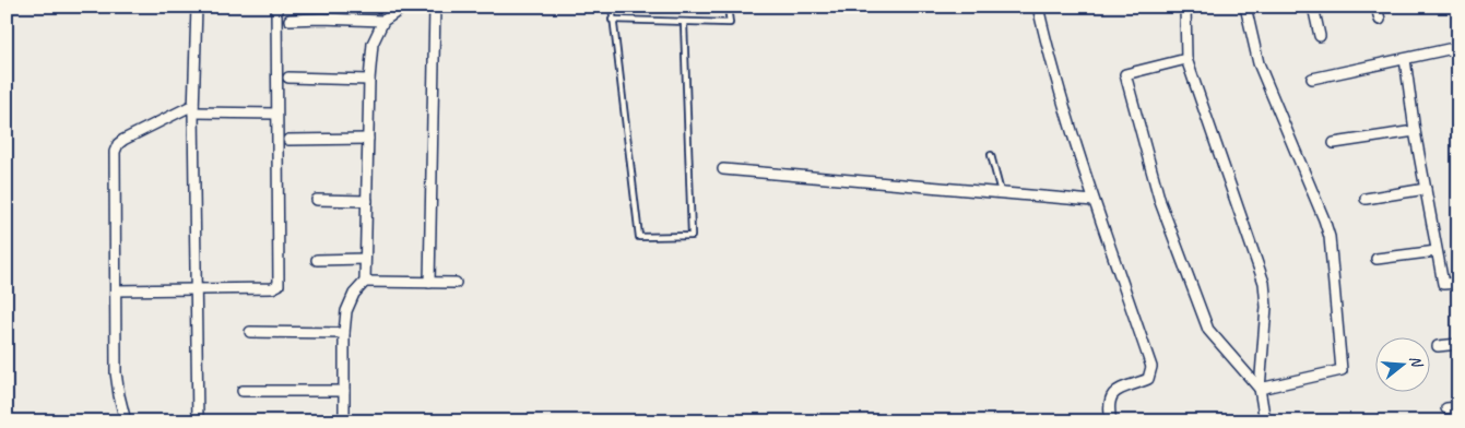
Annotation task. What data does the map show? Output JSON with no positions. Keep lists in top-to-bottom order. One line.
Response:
{"north":"right"}
